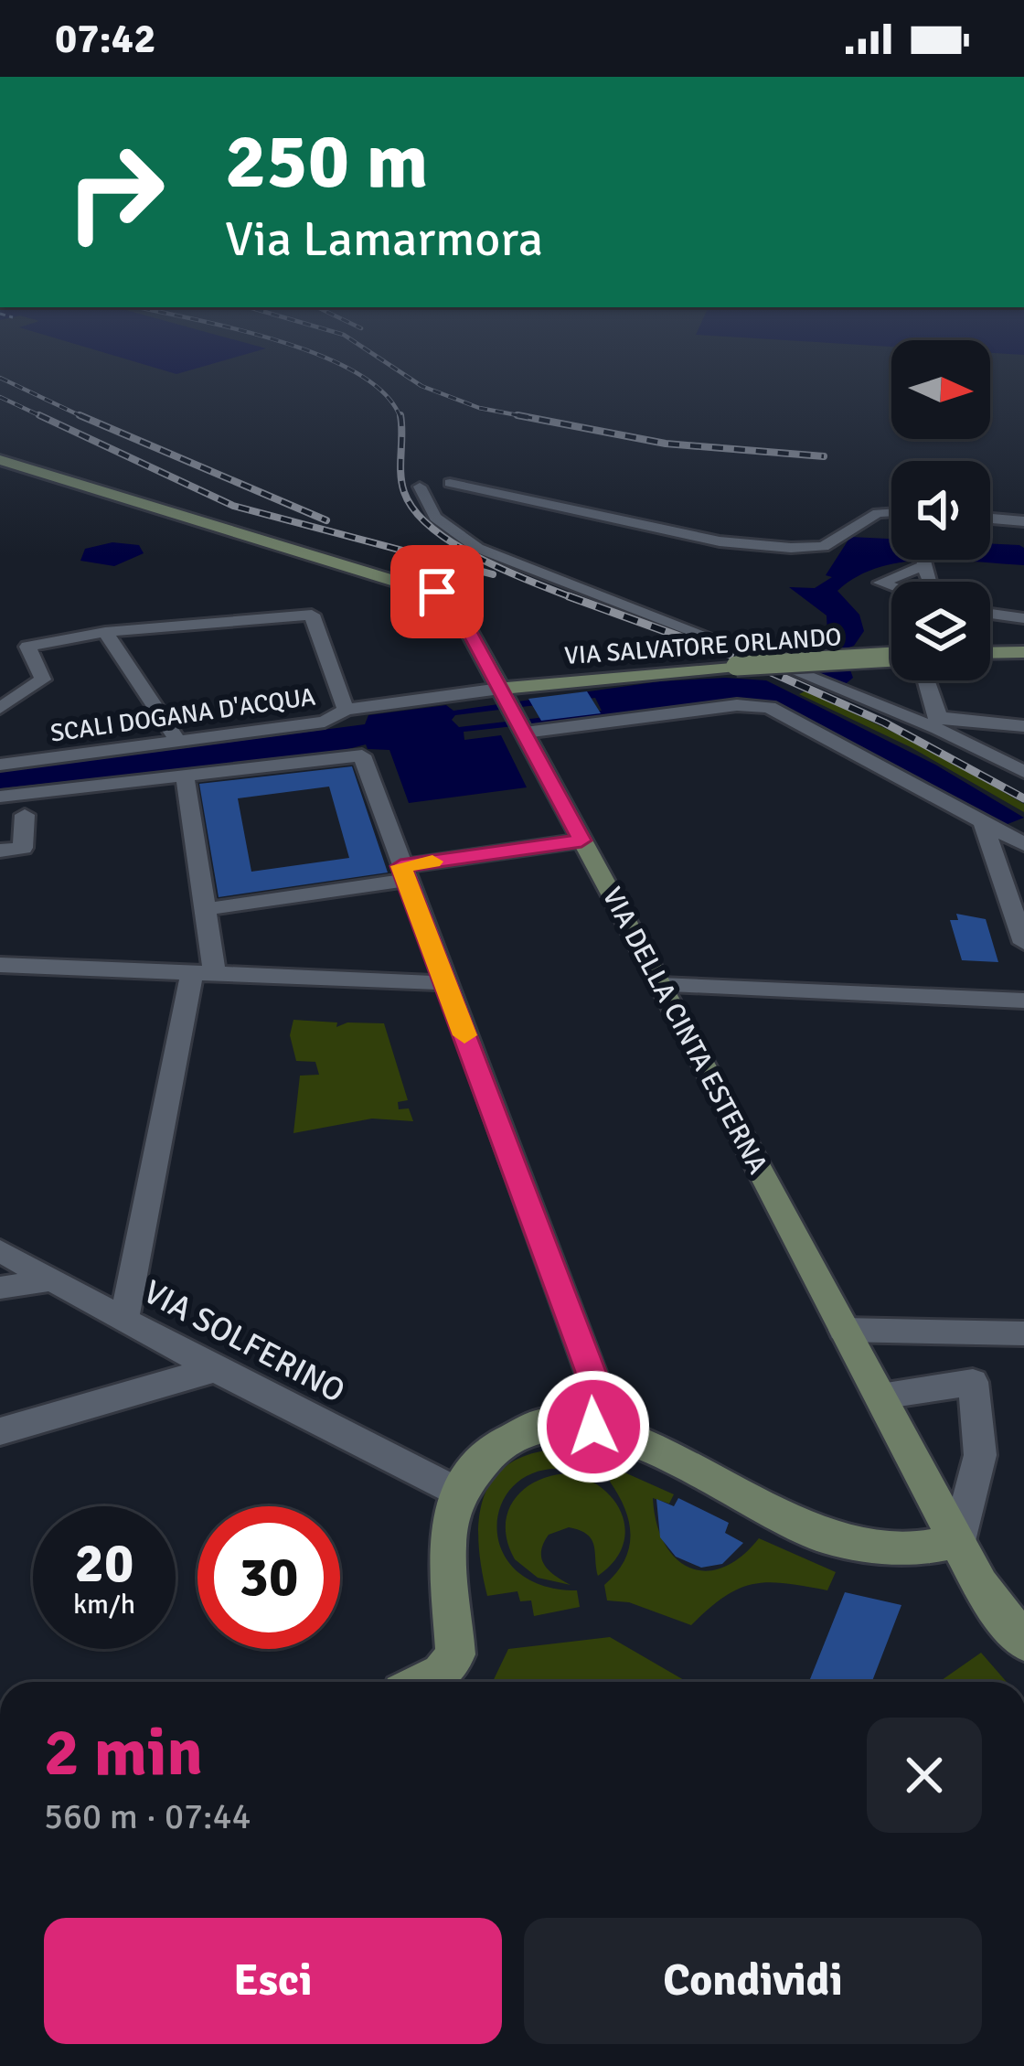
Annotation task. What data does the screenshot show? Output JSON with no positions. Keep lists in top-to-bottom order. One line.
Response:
{"streets":{"main road":["VIA SALVATORE ORLANDO","VIA DELLA CINTA ESTERNA"],"street":["SCALI DOGANA D'ACQUA","VIA SOLFERINO"]},"crossings":[["VIA SALVATORE ORLANDO","SCALI DOGANA D'ACQUA"],["VIA SALVATORE ORLANDO","VIA DELLA CINTA ESTERNA"],["SCALI DOGANA D'ACQUA","VIA DELLA CINTA ESTERNA"]],"north":"right","page":{"status":"07:42","turn":["250 m","Via Lamarmora"],"speed":"20 km/h","limit":"30","heading":["2 min","560 m · 07:44"],"buttons":["Esci","Condividi"]}}
